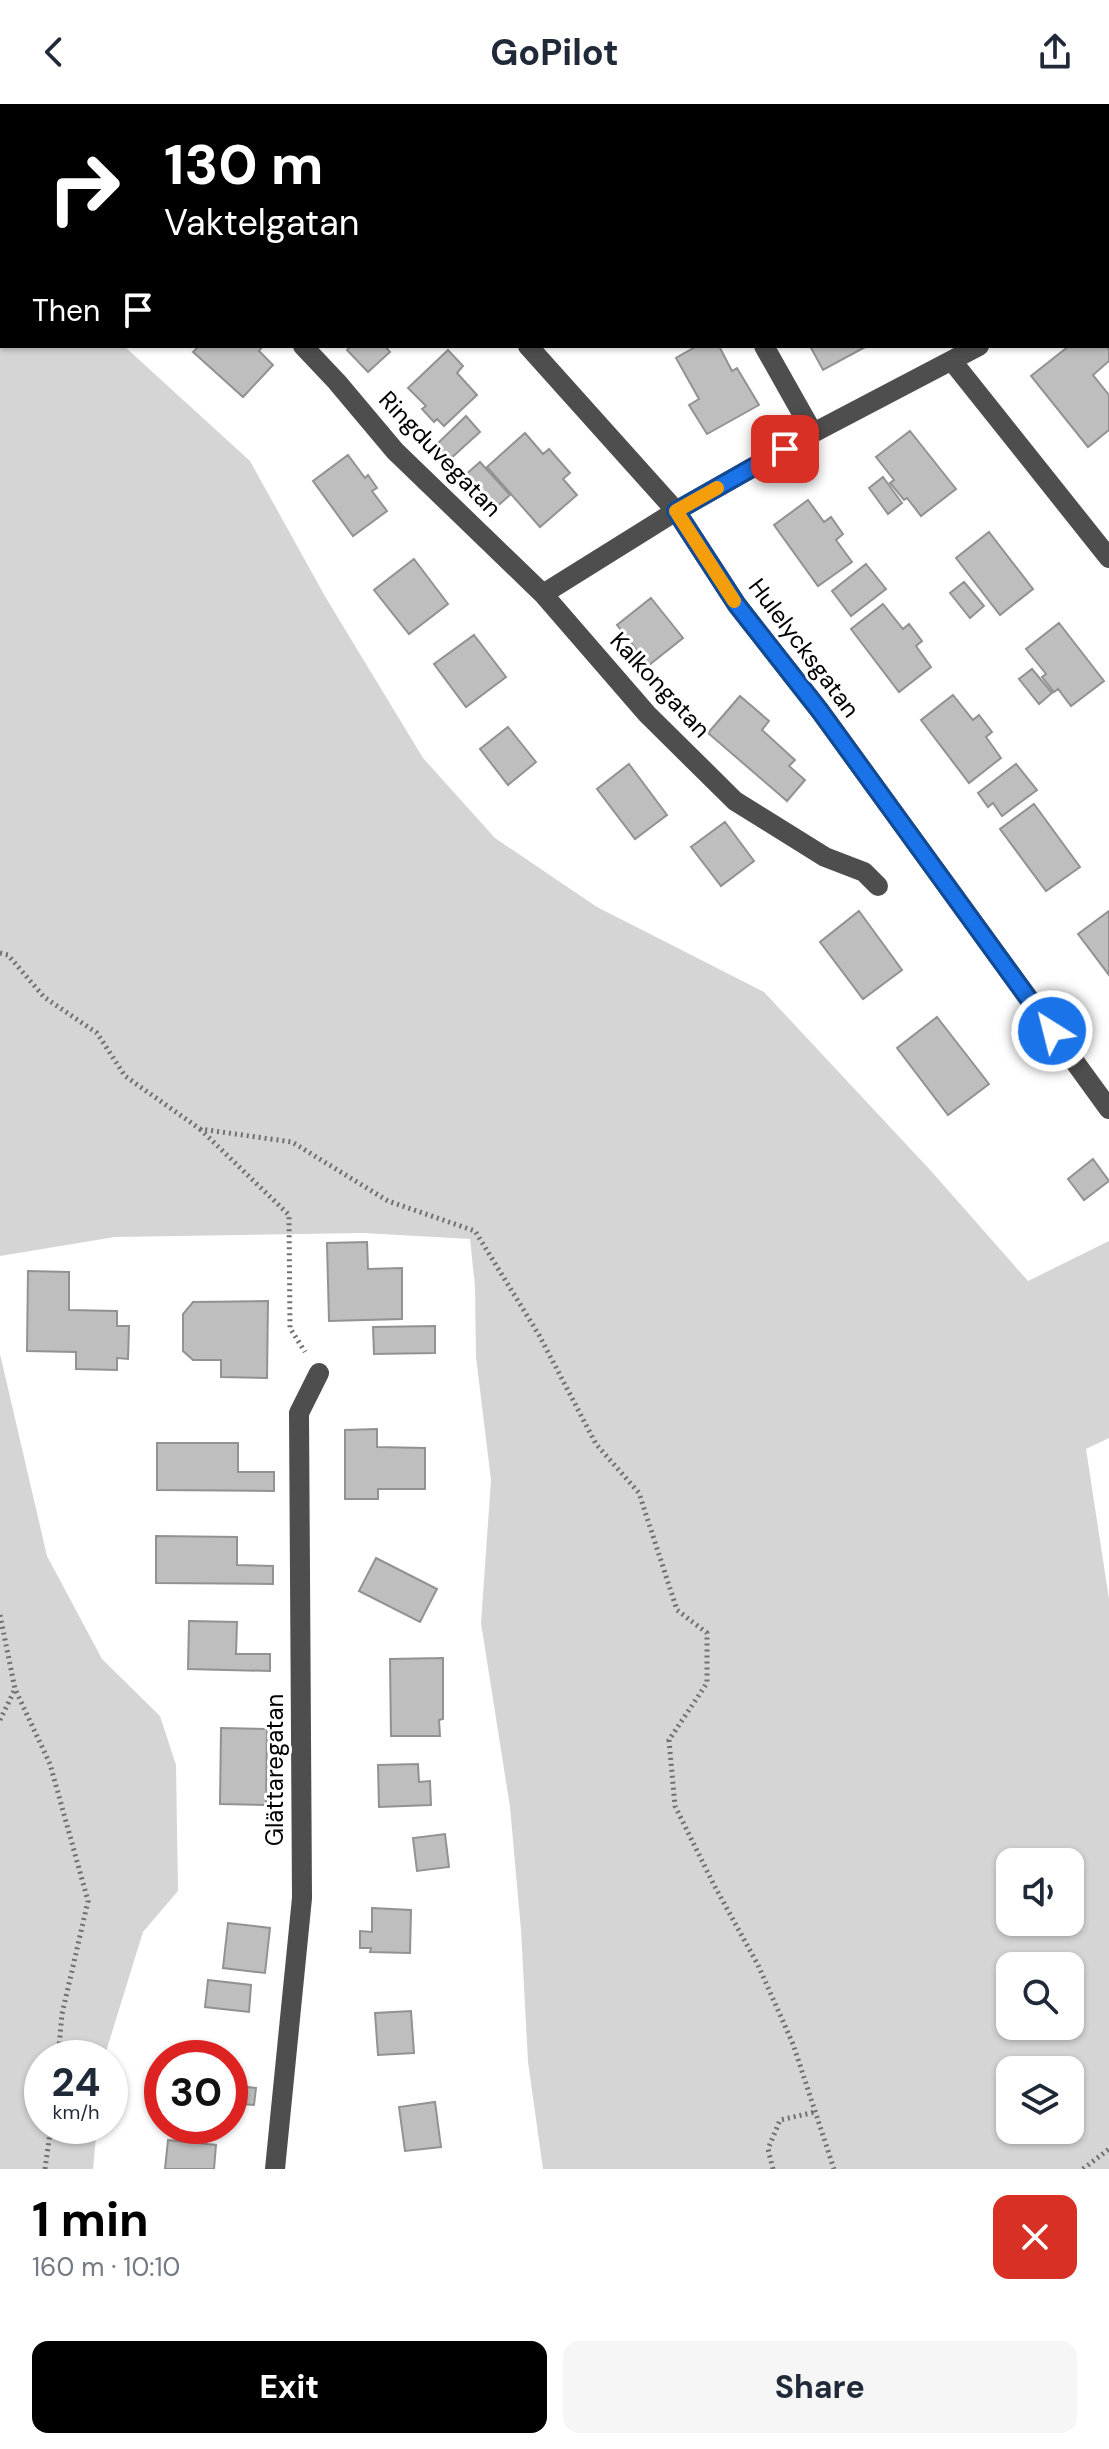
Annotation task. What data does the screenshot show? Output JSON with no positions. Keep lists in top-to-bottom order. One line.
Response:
{"streets":{"street":["Ringduvegatan","Hulelycksgatan","Kalkongatan","Glättaregatan"]},"crossings":[["Ringduvegatan","Kalkongatan"]],"page":{"header":"GoPilot","turn":["130 m","Vaktelgatan"],"then":"Then","speed":"24 km/h","limit":"30","heading":["1 min","160 m · 10:10"],"buttons":["Exit","Share"]}}
